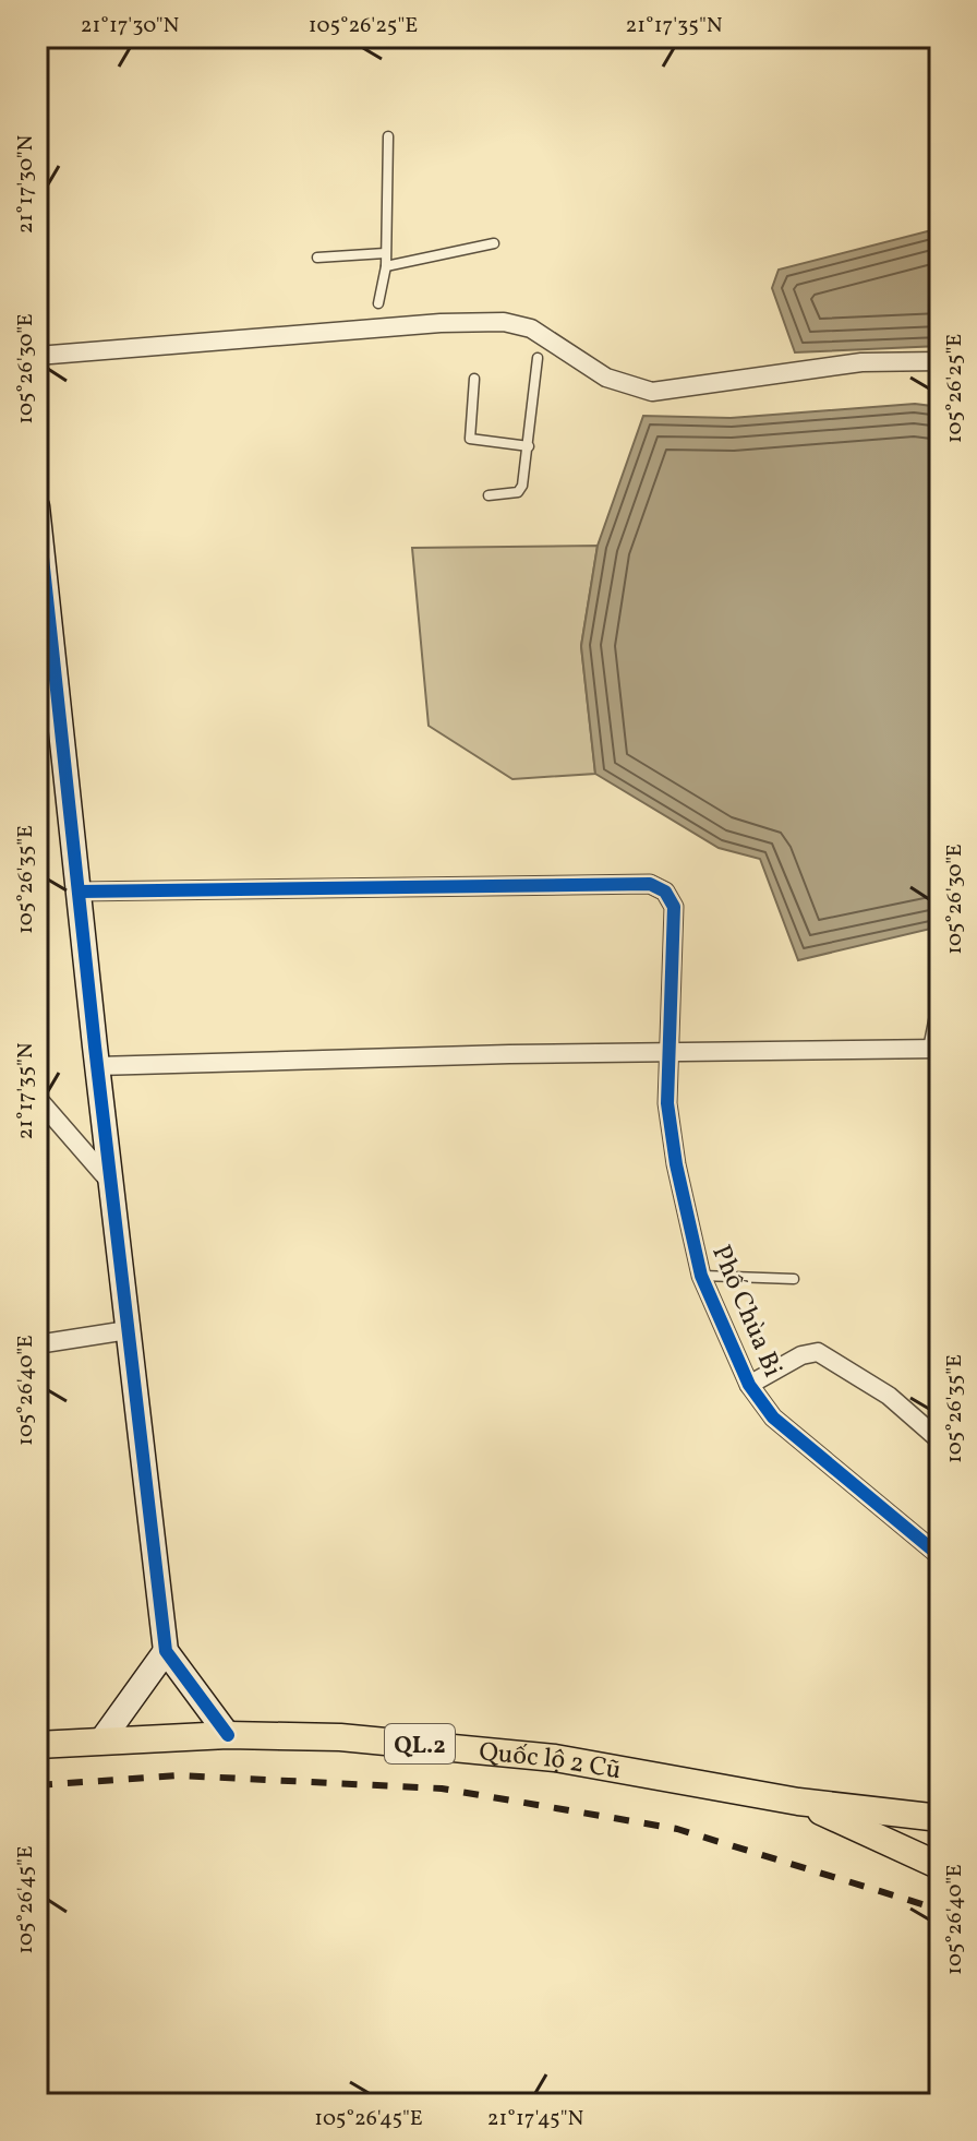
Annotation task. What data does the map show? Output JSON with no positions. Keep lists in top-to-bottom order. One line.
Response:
{"streets":{"main road":["QL.2","Quốc lộ 2 Cũ"],"street":["Phố Chùa Bi"]},"coordinates":["21°17'30\"N","105°26'25\"E","21°17'35\"N","105°26'30\"E","105°26'35\"E","105°26'40\"E","105°26'45\"E","21°17'45\"N"]}
